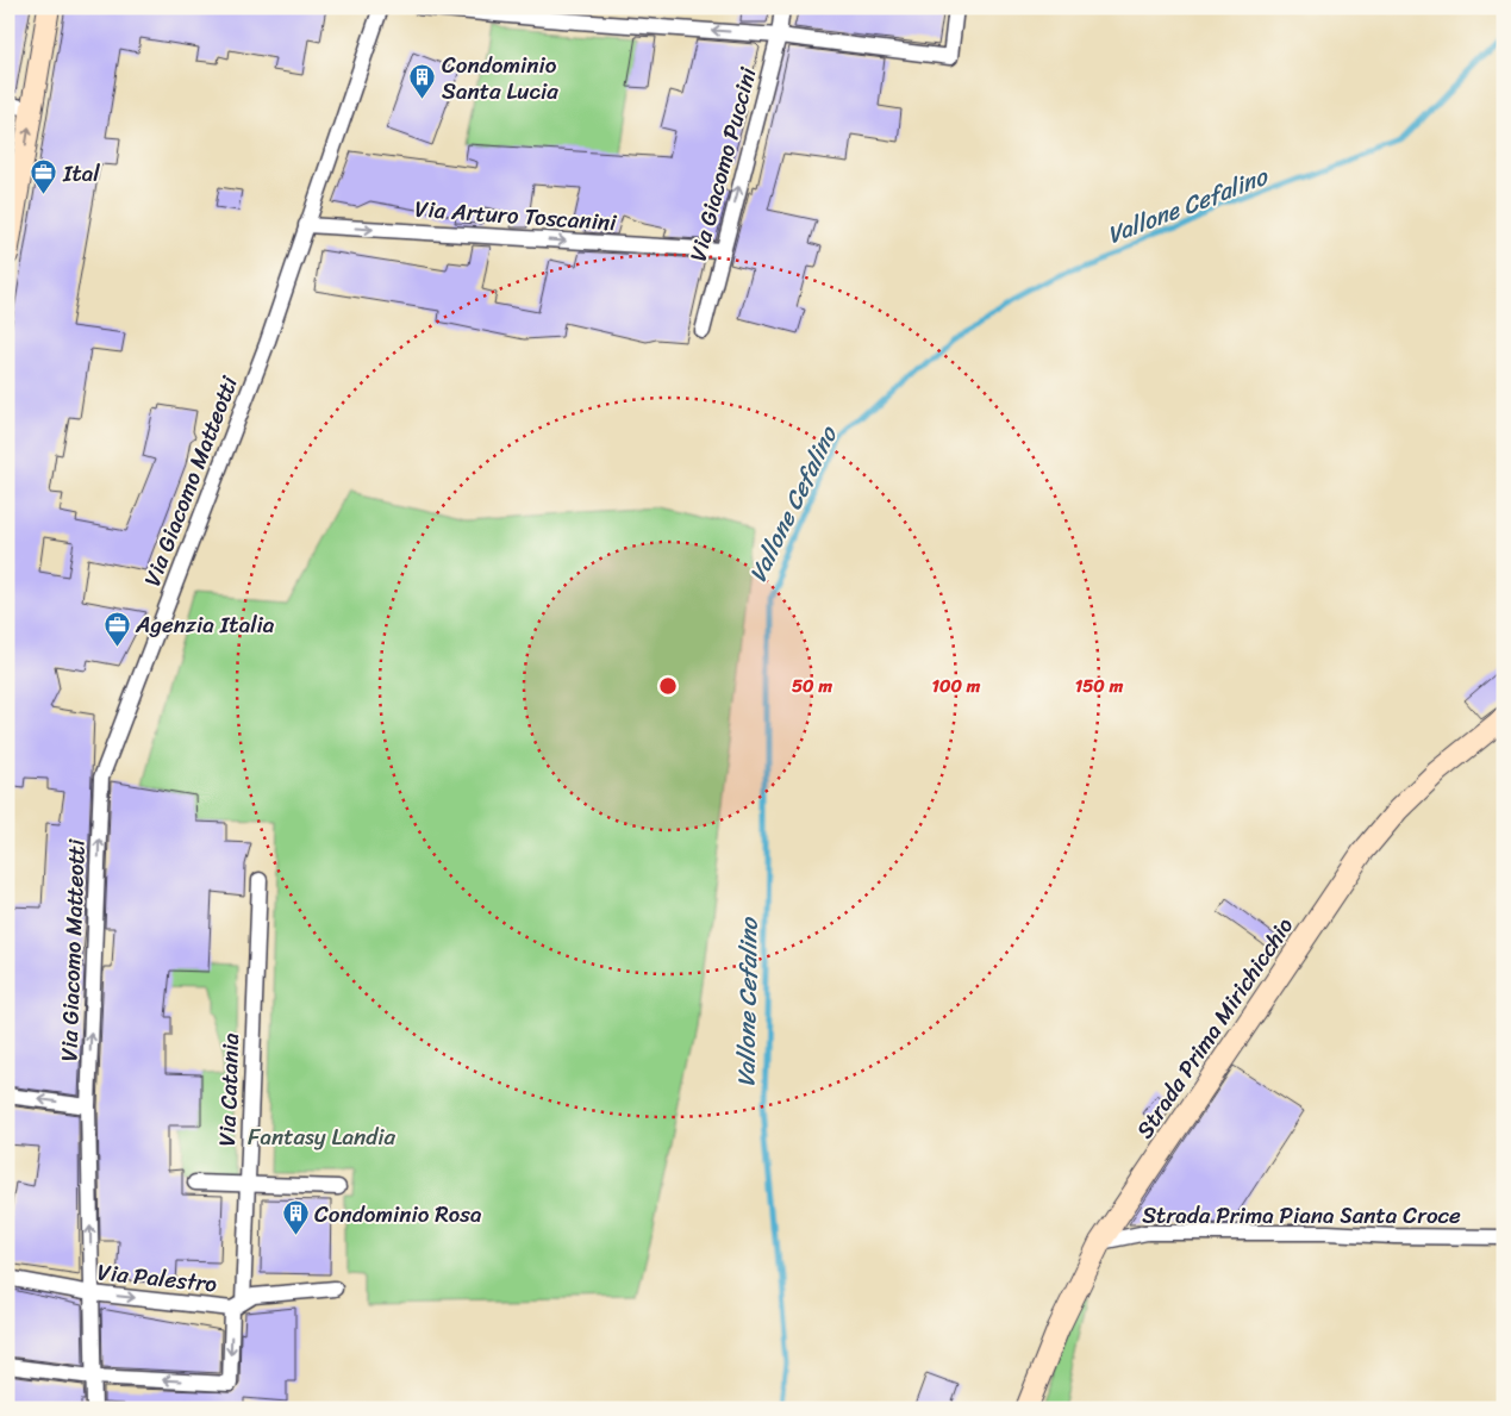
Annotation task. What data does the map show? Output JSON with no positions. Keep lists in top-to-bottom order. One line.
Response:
{"streets":{"main road":["Strada Prima Mirichicchio"],"street":["Via Giacomo Puccini","Via Arturo Toscanini","Via Giacomo Matteotti","Via Catania","Strada Prima Piana Santa Croce","Via Palestro"]},"crossings":[["Via Giacomo Puccini","Via Arturo Toscanini"],["Via Arturo Toscanini","Via Giacomo Matteotti"],["Via Giacomo Matteotti","Via Catania"],["Via Giacomo Matteotti","Via Palestro"],["Strada Prima Mirichicchio","Strada Prima Piana Santa Croce"],["Via Catania","Via Palestro"]],"one_way":["Via Giacomo Puccini","Via Arturo Toscanini","Via Giacomo Matteotti"],"water":["Vallone Cefalino"],"parks":["Fantasy Landia"],"places":{"building":["Condominio Santa Lucia","Condominio Rosa"],"office":["Ital","Agenzia Italia"]},"rings":["50 m","100 m","150 m"]}
